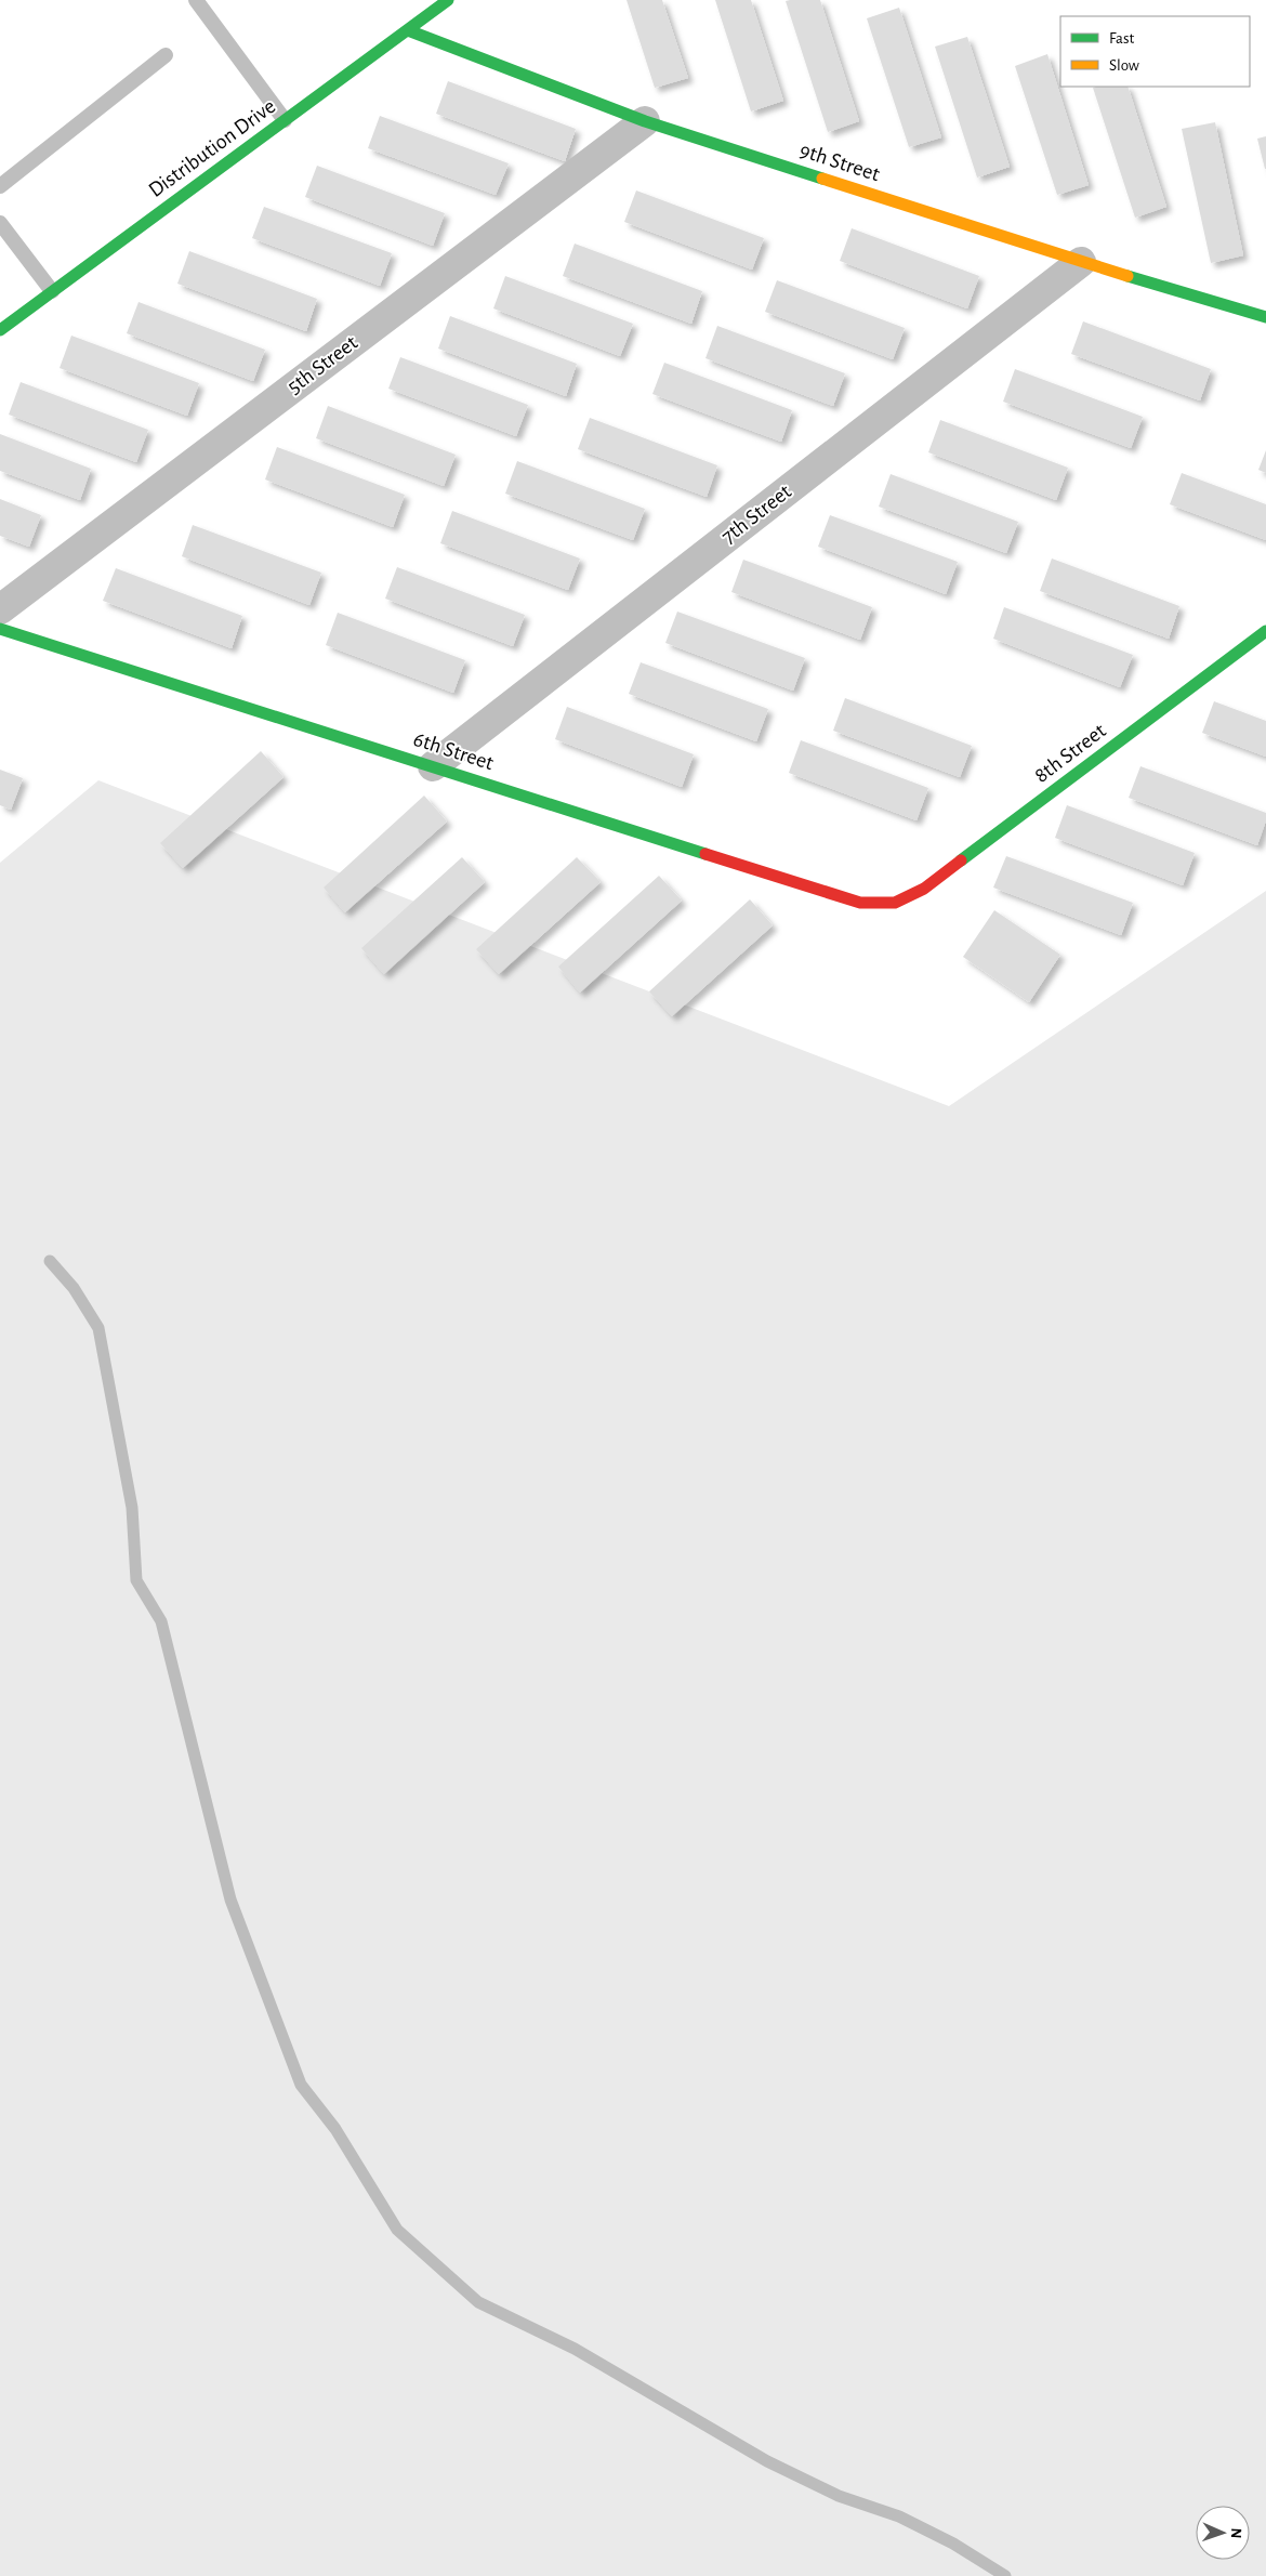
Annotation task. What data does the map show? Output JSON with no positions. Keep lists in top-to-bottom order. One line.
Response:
{"streets":{"street":["Distribution Drive","9th Street","5th Street","7th Street","6th Street","8th Street"]},"crossings":[["Distribution Drive","9th Street"],["9th Street","5th Street"],["9th Street","7th Street"],["7th Street","6th Street"],["6th Street","8th Street"]],"legend":["Fast","Slow"],"north":"right"}
